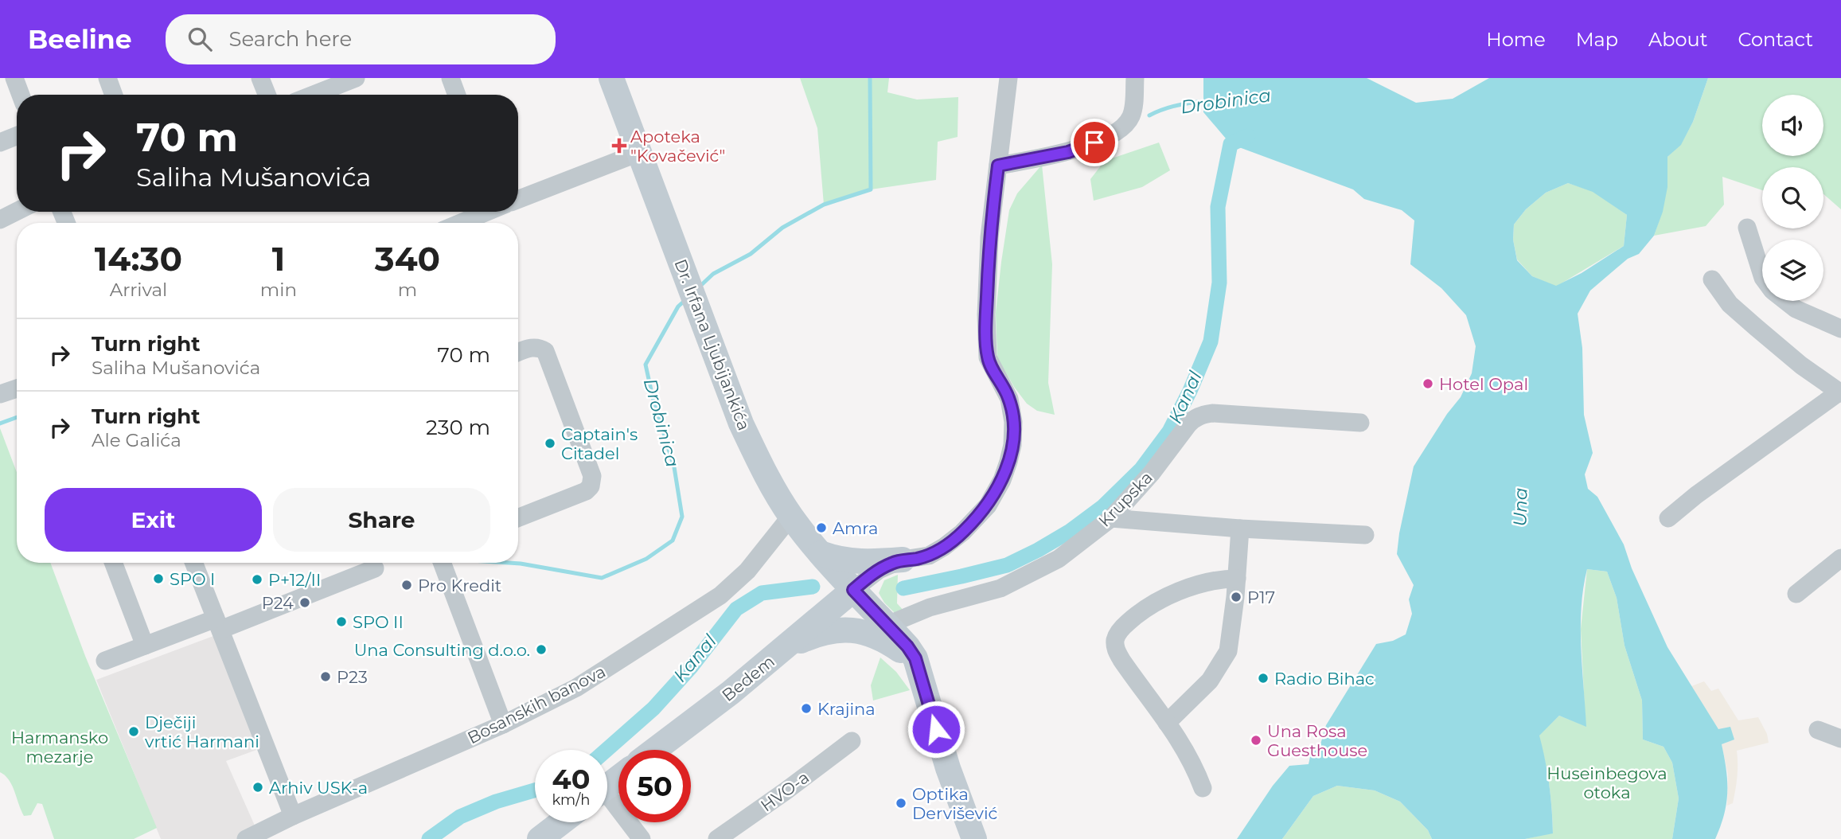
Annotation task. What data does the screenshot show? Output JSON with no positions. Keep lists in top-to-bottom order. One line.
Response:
{"streets":{"main road":["Dr. Irfana Ljubijankića","Bedem"],"street":["Krupska","Bosanskih banova","HVO-a"]},"crossings":[["Dr. Irfana Ljubijankića","Krupska"],["Dr. Irfana Ljubijankića","Bedem"],["Dr. Irfana Ljubijankića","Bosanskih banova"]],"water":["Drobinica","Kanal","Una"],"parks":["Harmansko mezarje","Huseinbegova otoka"],"places":{"health":["Apoteka \"Kovačević\""],"other":["Hotel Opal","Captain's Citadel","Amra","SPO I","P+12/II","Pro Kredit","P17","P24","SPO II","Una Consulting d.o.o.","P23","Radio Bihac","Krajina","Dječiji vrtić Harmani","Una Rosa Guesthouse","Arhiv USK-a","Optika Dervišević"]},"page":{"header":"Beeline","search":"Search here","nav":["Home","Map","About","Contact"],"turn":["70 m","Saliha Mušanovića"],"eta":["14:30","Arrival","1","min","340","m"],"list":[{"name":"Turn right","note":"Saliha Mušanovića","value":"70 m"},{"name":"Turn right","note":"Ale Galića","value":"230 m"}],"buttons":["Exit","Share"],"speed":"40 km/h","limit":"50"}}
